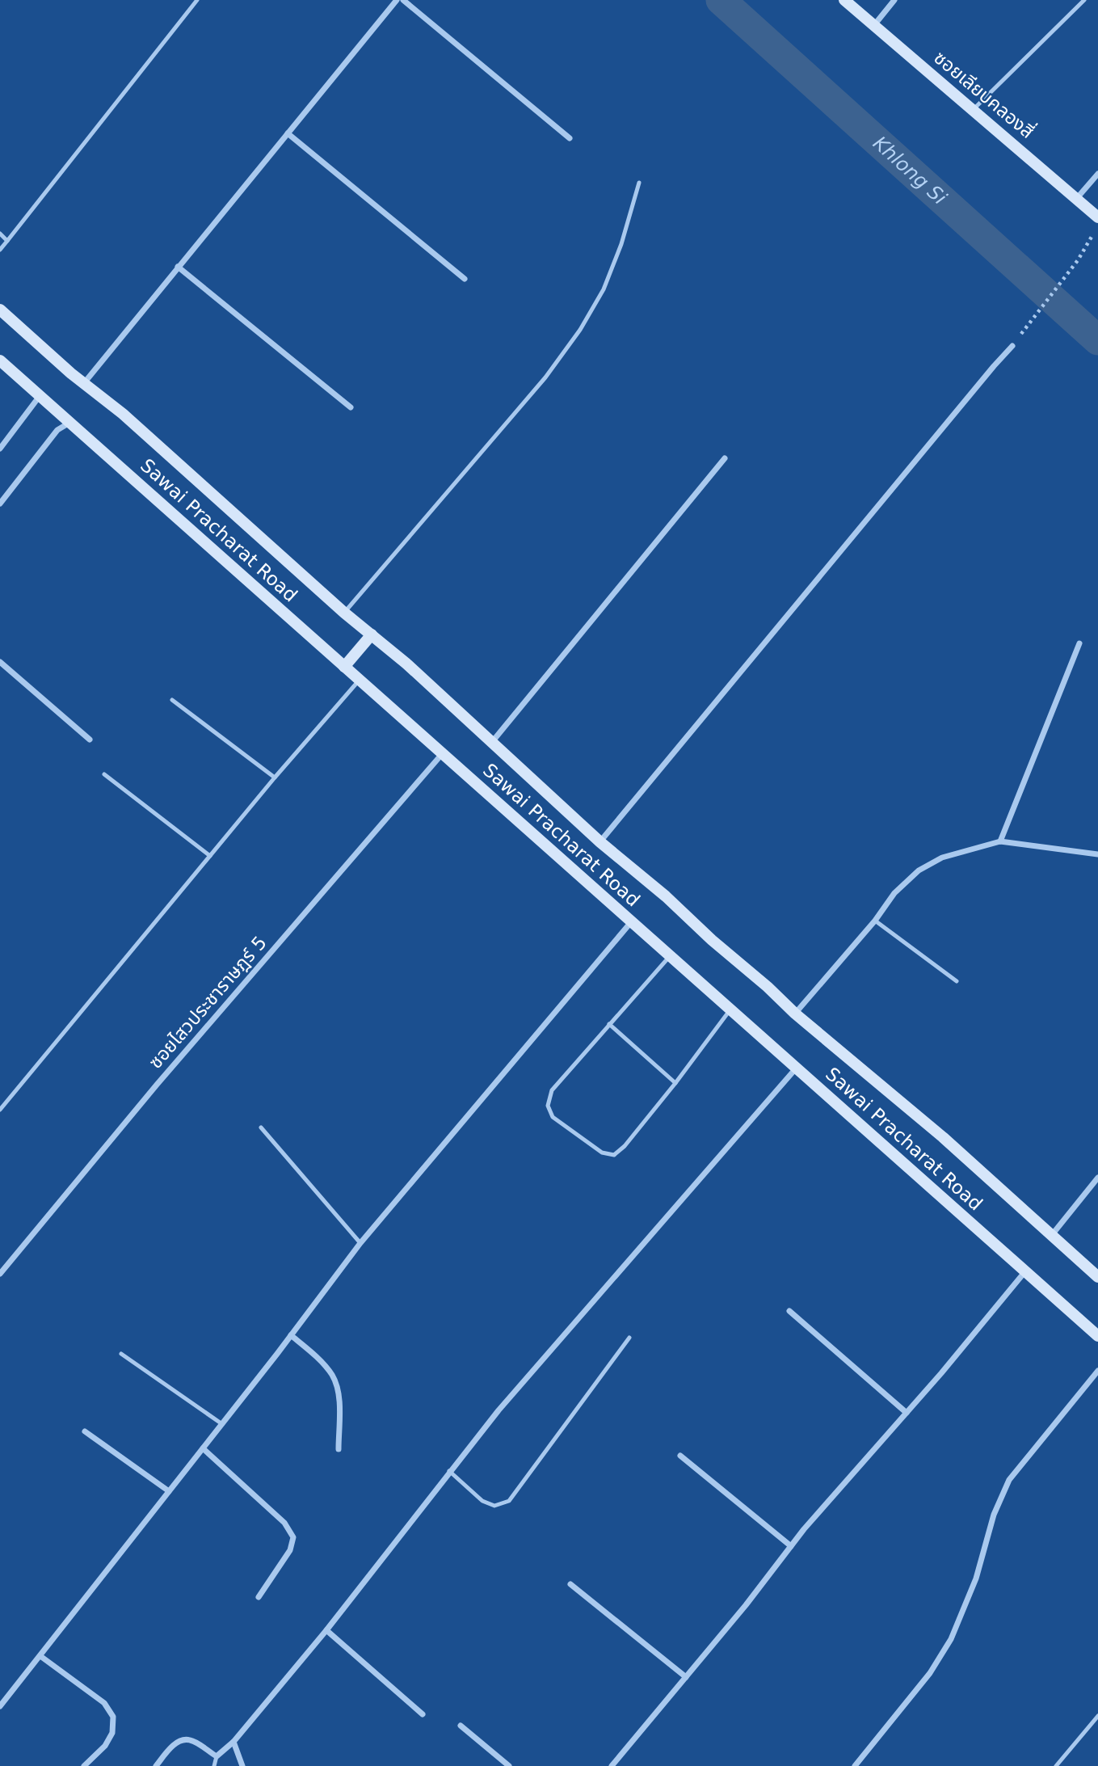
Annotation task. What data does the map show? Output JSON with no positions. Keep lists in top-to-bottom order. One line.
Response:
{"streets":{"main road":["ซอยเลียบคลองสี่","Sawai Pracharat Road"],"street":["ซอยไสวประชาราษฎร์ 5"]},"crossings":[["Sawai Pracharat Road","ซอยไสวประชาราษฎร์ 5"]],"water":["Khlong Si"]}
